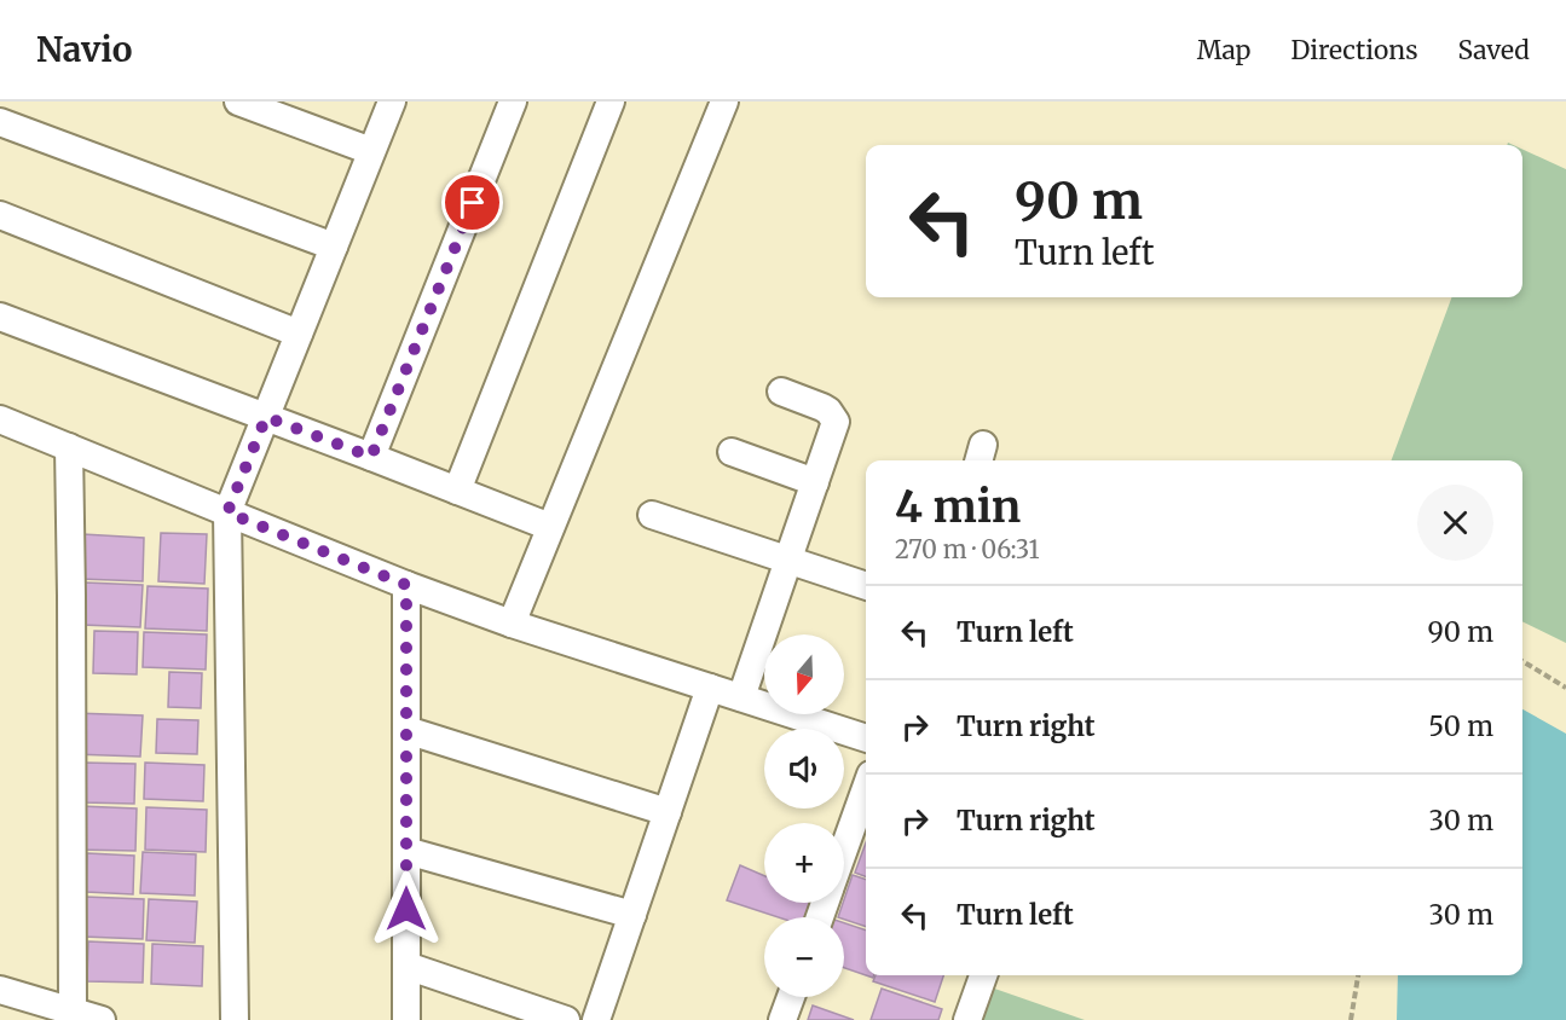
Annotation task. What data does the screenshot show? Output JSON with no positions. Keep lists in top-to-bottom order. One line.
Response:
{"north":"bottom","page":{"header":"Navio","nav":["Map","Directions","Saved"],"turn":["90 m","Turn left"],"heading":["4 min","270 m · 06:31"],"list":[{"name":"Turn left","value":"90 m"},{"name":"Turn right","value":"50 m"},{"name":"Turn right","value":"30 m"},{"name":"Turn left","value":"30 m"}],"map_buttons":["+","−"]}}
